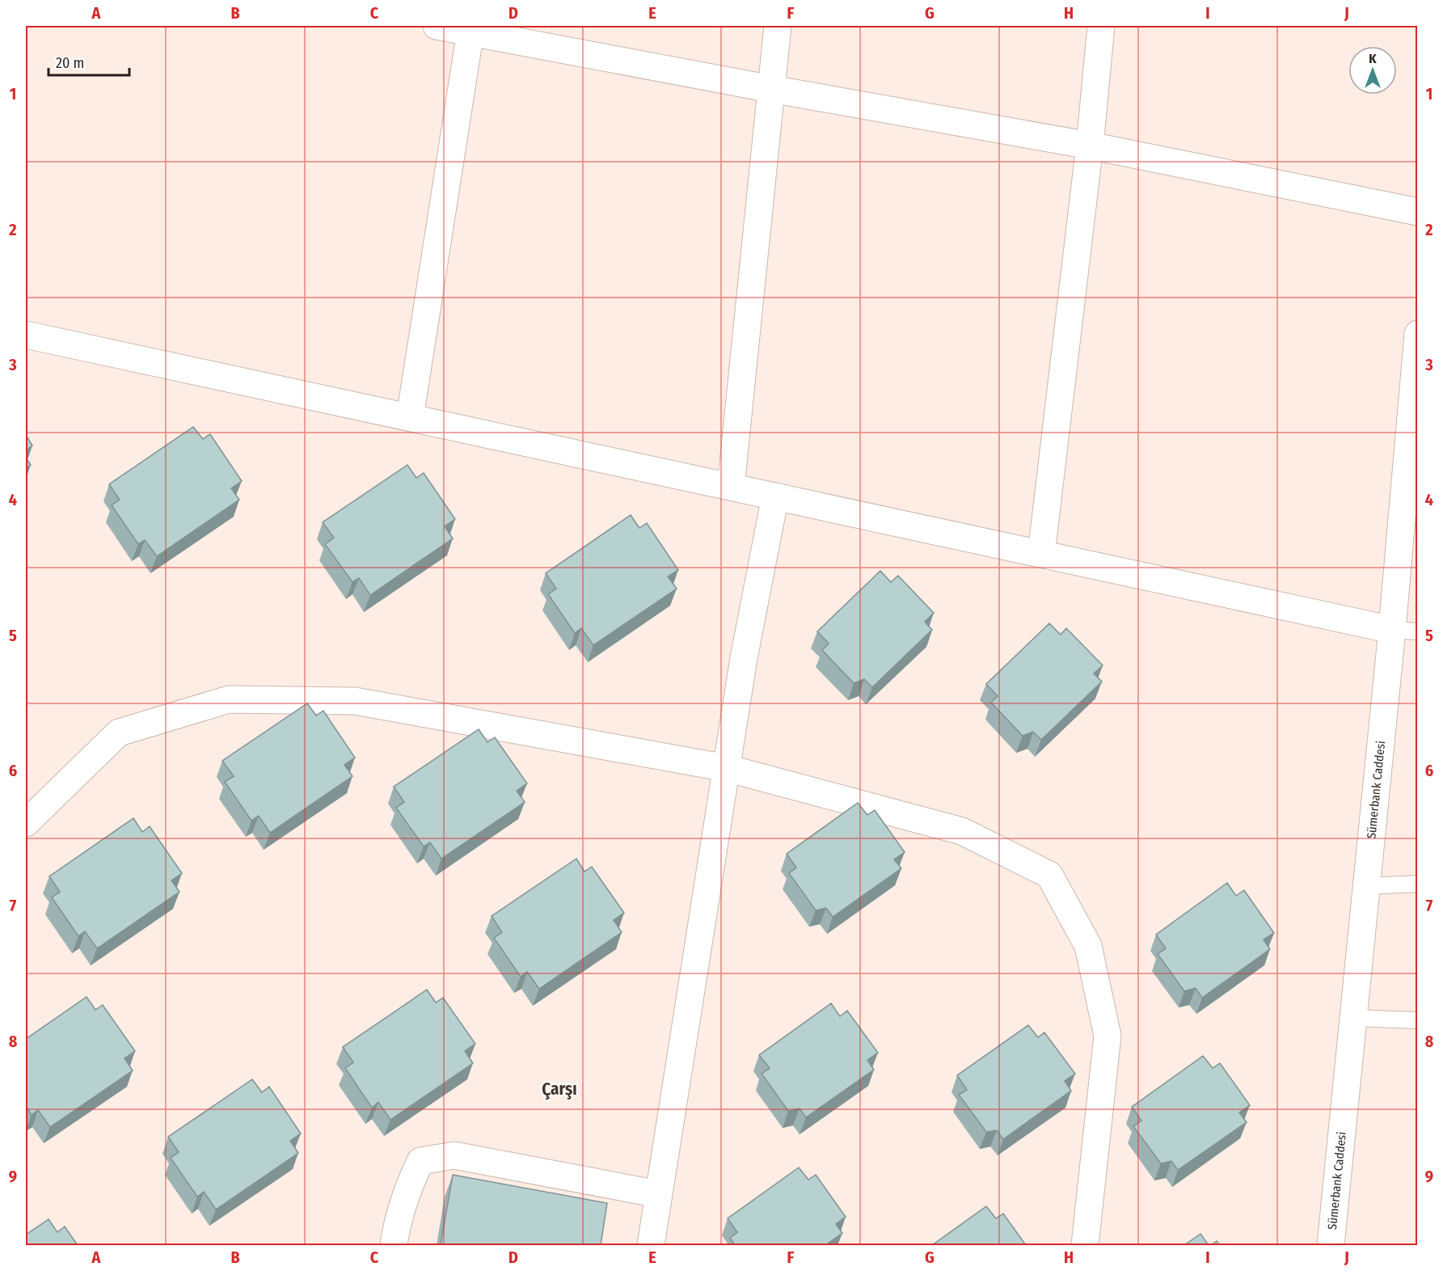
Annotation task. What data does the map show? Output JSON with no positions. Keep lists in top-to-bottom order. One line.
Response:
{"streets":{"street":["Sümerbank Caddesi"]},"districts":["Çarşı"],"scale_bar":"20 m","north":"top","grid":{"columns":["A","B","C","D","E","F","G","H","I","J"],"rows":["1","2","3","4","5","6","7","8","9"]}}
